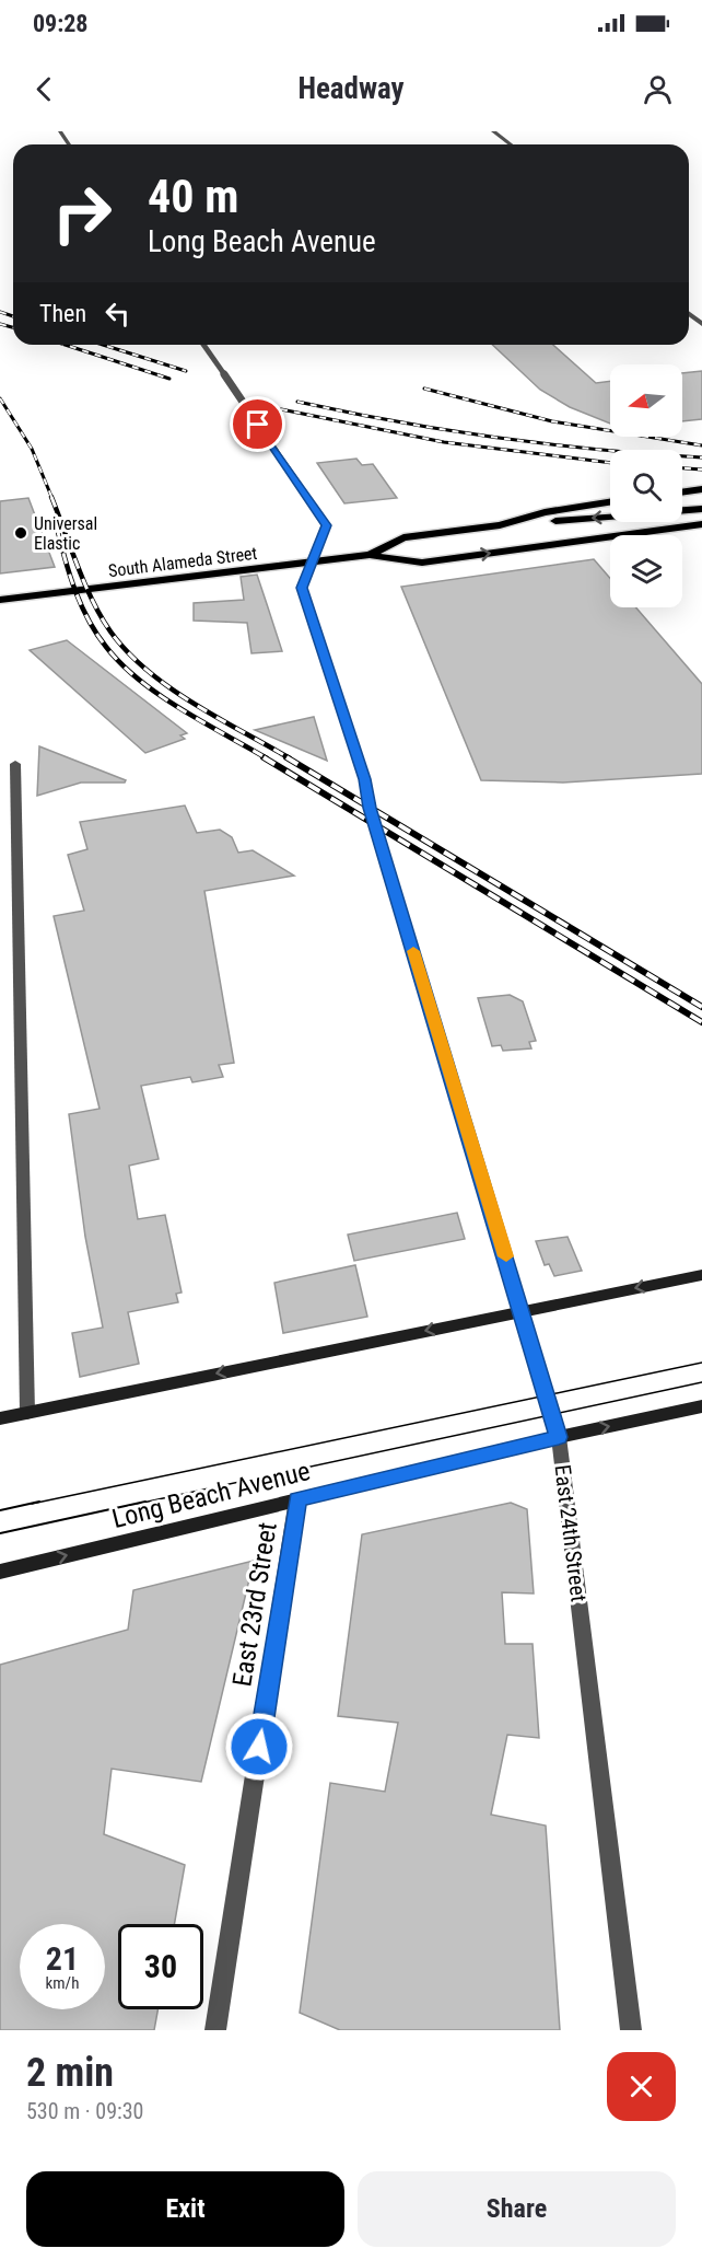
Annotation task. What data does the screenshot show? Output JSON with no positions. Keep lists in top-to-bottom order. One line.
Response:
{"streets":{"main road":["South Alameda Street","Long Beach Avenue"],"street":["East 24th Street","East 23rd Street"]},"crossings":[["South Alameda Street","East 24th Street"],["Long Beach Avenue","East 24th Street"],["Long Beach Avenue","East 23rd Street"]],"one_way":["Long Beach Avenue"],"places":["Universal Elastic"],"north":"left","page":{"status":"09:28","header":"Headway","turn":["40 m","Long Beach Avenue"],"then":"Then","speed":"21 km/h","limit":"30","heading":["2 min","530 m · 09:30"],"buttons":["Exit","Share"]}}
